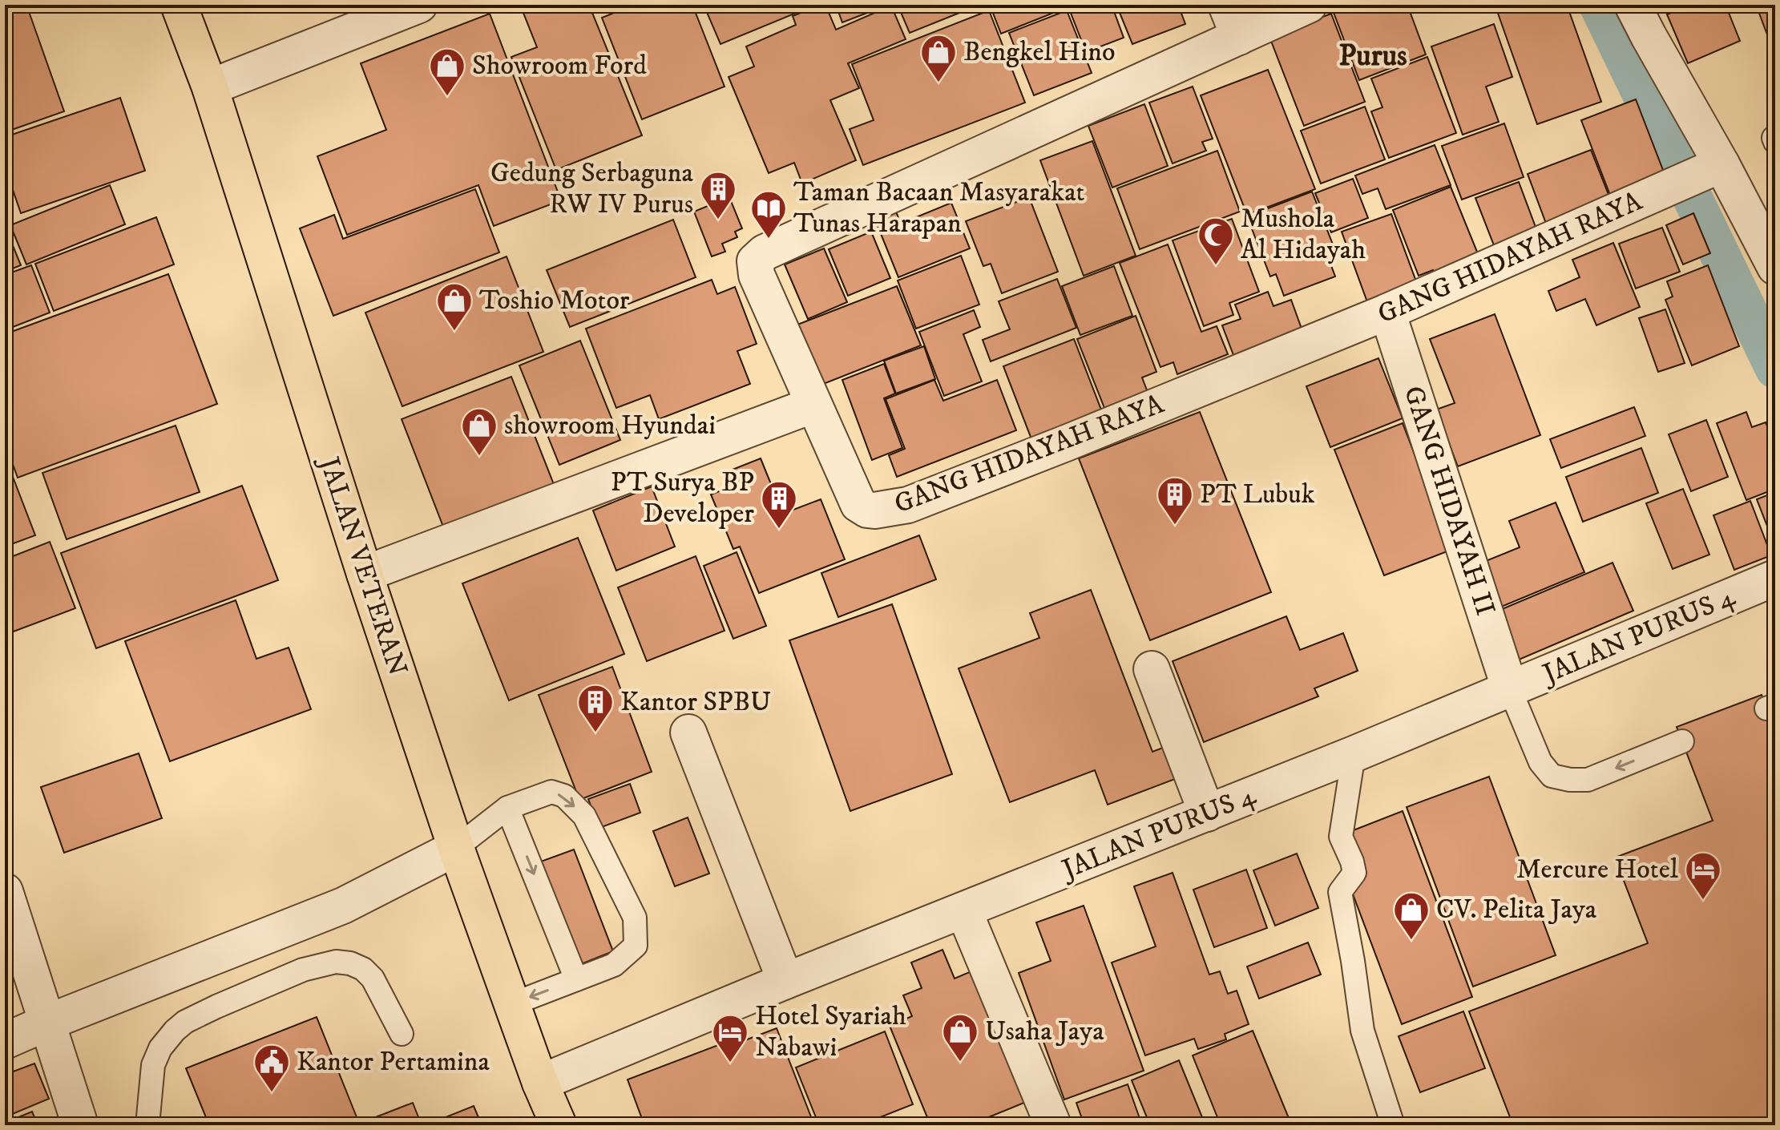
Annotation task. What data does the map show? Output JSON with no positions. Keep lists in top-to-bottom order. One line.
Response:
{"streets":{"main road":["JALAN VETERAN"],"street":["GANG HIDAYAH RAYA","GANG HIDAYAH II","JALAN PURUS 4"]},"crossings":[["GANG HIDAYAH RAYA","GANG HIDAYAH II"],["GANG HIDAYAH II","JALAN PURUS 4"],["JALAN VETERAN","JALAN PURUS 4"]],"districts":["Purus"],"places":{"shop":["Bengkel Hino","Showroom Ford","Toshio Motor","showroom Hyundai","CV. Pelita Jaya","Usaha Jaya"],"building":["Gedung Serbaguna RW IV Purus","PT Lubuk","PT Surya BP Developer","Kantor SPBU"],"library":["Taman Bacaan Masyarakat Tunas Harapan"],"mosque":["Mushola Al Hidayah"],"hotel":["Mercure Hotel","Hotel Syariah Nabawi"],"public building":["Kantor Pertamina"]}}
